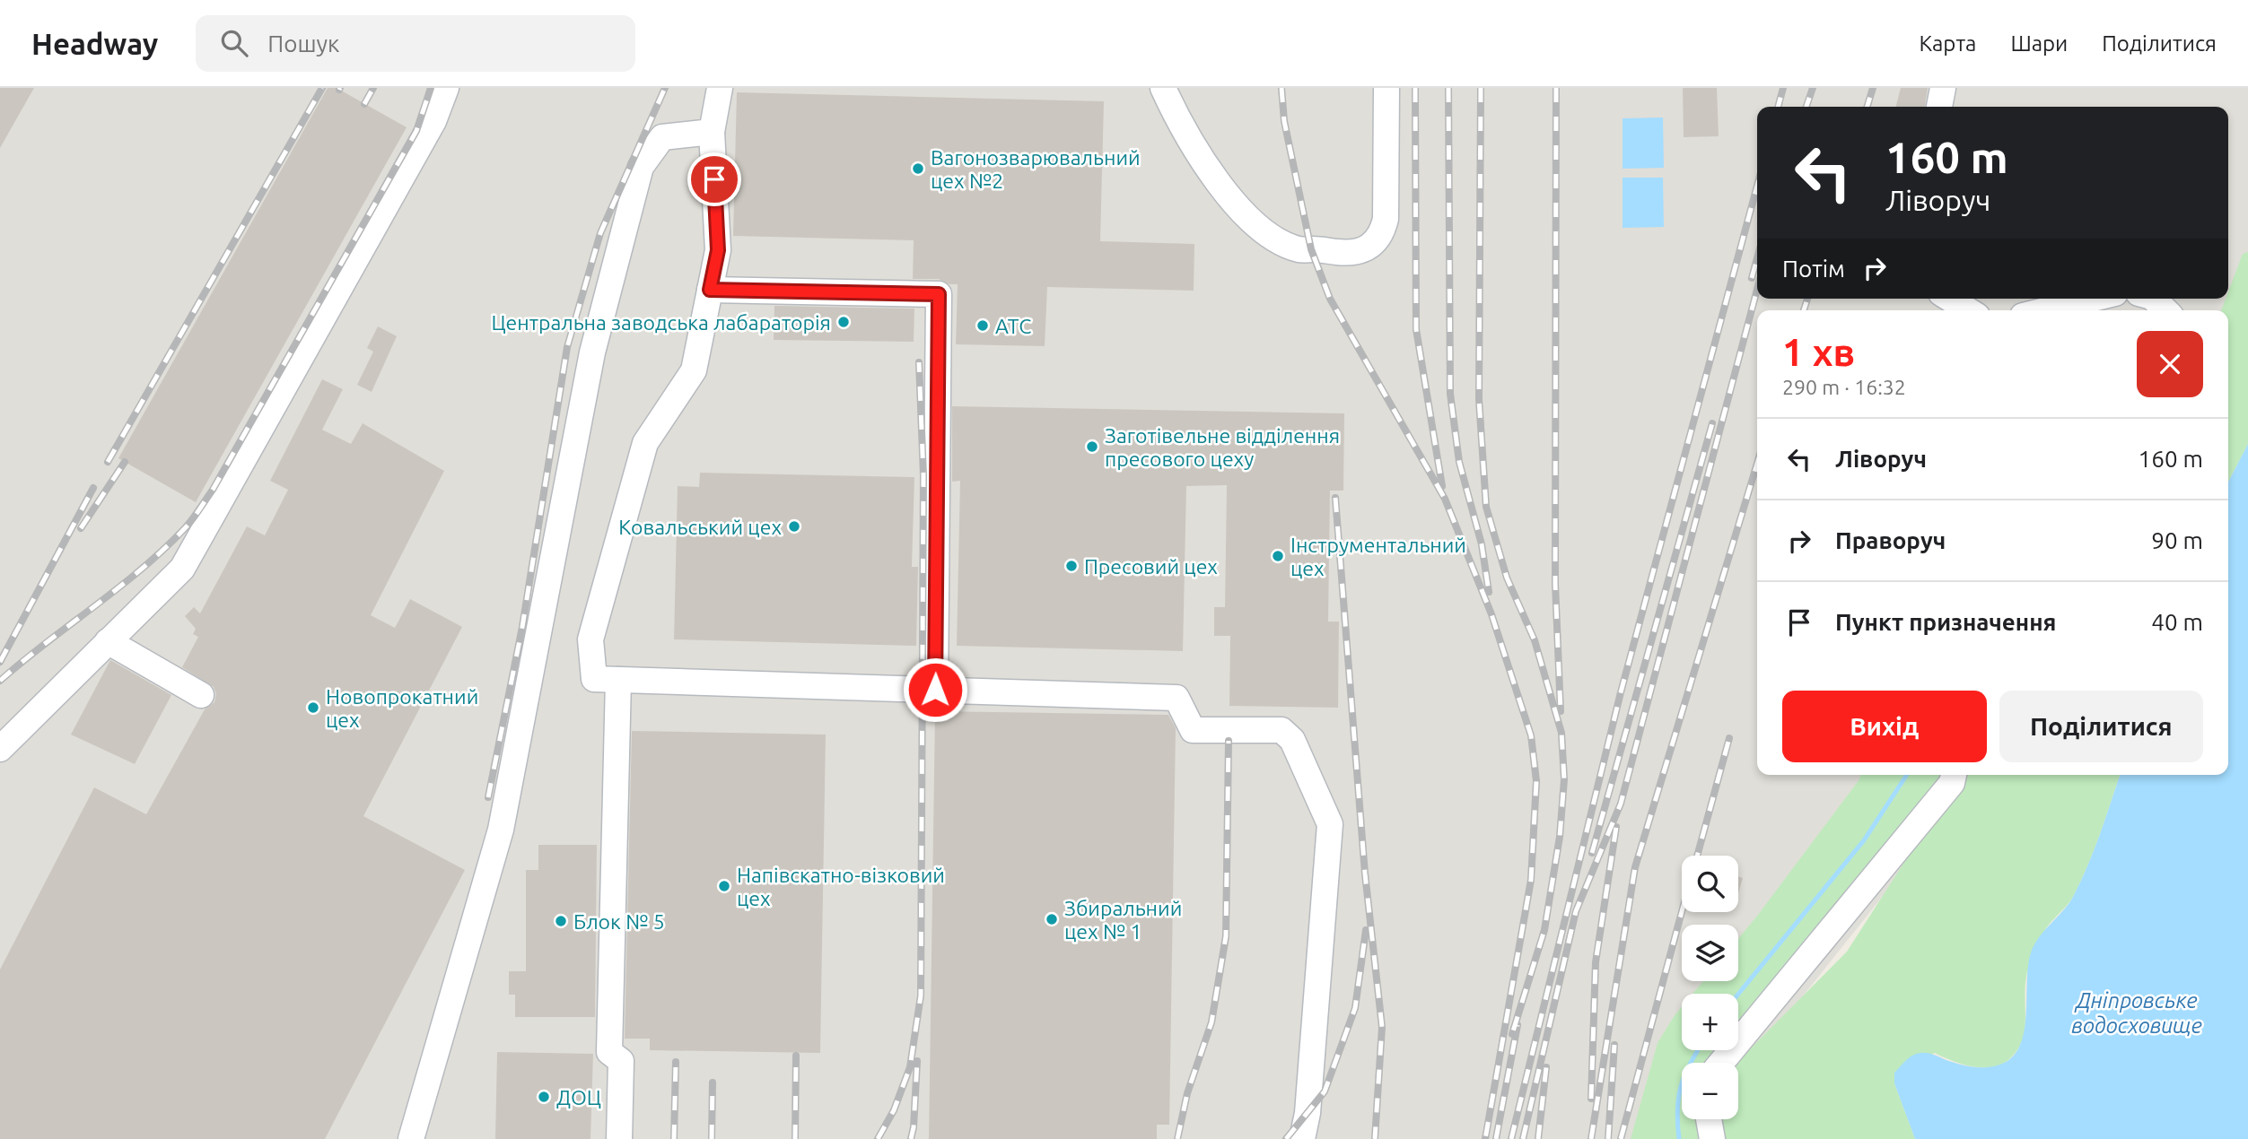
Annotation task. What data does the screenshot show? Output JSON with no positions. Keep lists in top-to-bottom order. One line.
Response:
{"water":["Дніпровське водосховище"],"places":["Вагонозварювальний цех №2","Центральна заводська лабараторія","АТС","Заготівельне відділення пресового цеху","Ковальський цех","Інструментальний цех","Пресовий цех","Новопрокатний цех","Напівскатно-візковий цех","Збиральний цех № 1","Блок № 5","ДОЦ"],"page":{"header":"Headway","search":"Пошук","nav":["Карта","Шари","Поділитися"],"turn":["160 m","Ліворуч"],"then":"Потім","heading":["1 хв","290 m · 16:32"],"list":[{"name":"Ліворуч","value":"160 m"},{"name":"Праворуч","value":"90 m"},{"name":"Пункт призначення","value":"40 m"}],"buttons":["Вихід","Поділитися"],"map_buttons":["+","−"]}}
